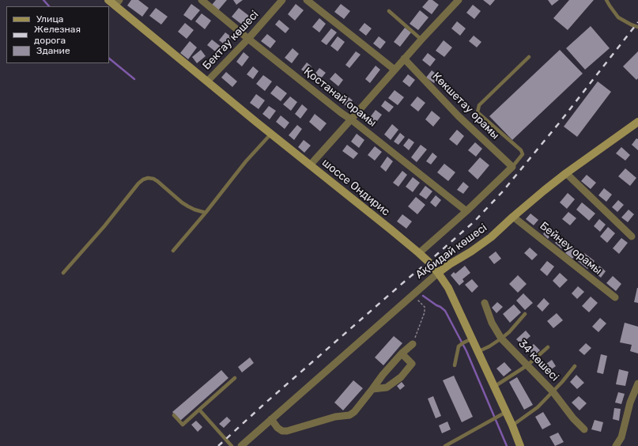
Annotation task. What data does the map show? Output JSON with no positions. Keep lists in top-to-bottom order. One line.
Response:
{"streets":{"main road":["шоссе Ондирис","Ақбидай көшесі"],"street":["Бектау көшесі","Қостанай орамы","Көкшетау орамы","Бейнеу орамы","34 көшесі"]},"crossings":[["Бектау көшесі","Қостанай орамы"],["Бектау көшесі","шоссе Ондирис"],["шоссе Ондирис","Ақбидай көшесі"],["Бейнеу орамы","Ақбидай көшесі"]],"legend":["Улица","Железная дорога","Здание"]}
